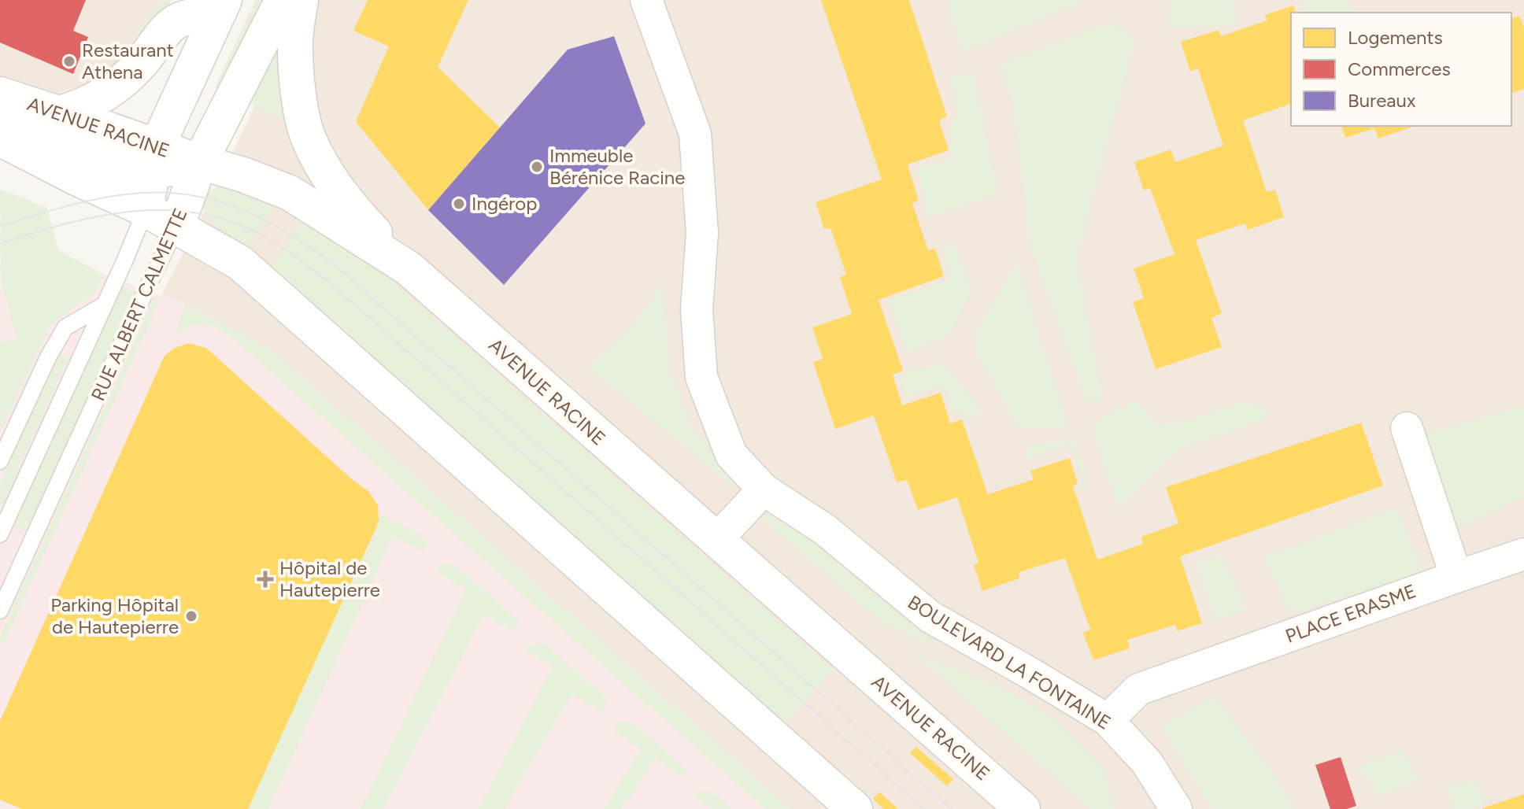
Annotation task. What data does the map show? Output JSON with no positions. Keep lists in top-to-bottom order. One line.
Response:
{"streets":{"street":["AVENUE RACINE","RUE ALBERT CALMETTE","PLACE ERASME","BOULEVARD LA FONTAINE"]},"crossings":[["AVENUE RACINE","RUE ALBERT CALMETTE"],["PLACE ERASME","BOULEVARD LA FONTAINE"]],"places":{"other":["Restaurant Athena","Immeuble Bérénice Racine","Ingérop","Parking Hôpital de Hautepierre"],"health":["Hôpital de Hautepierre"]},"legend":["Logements","Commerces","Bureaux"]}
